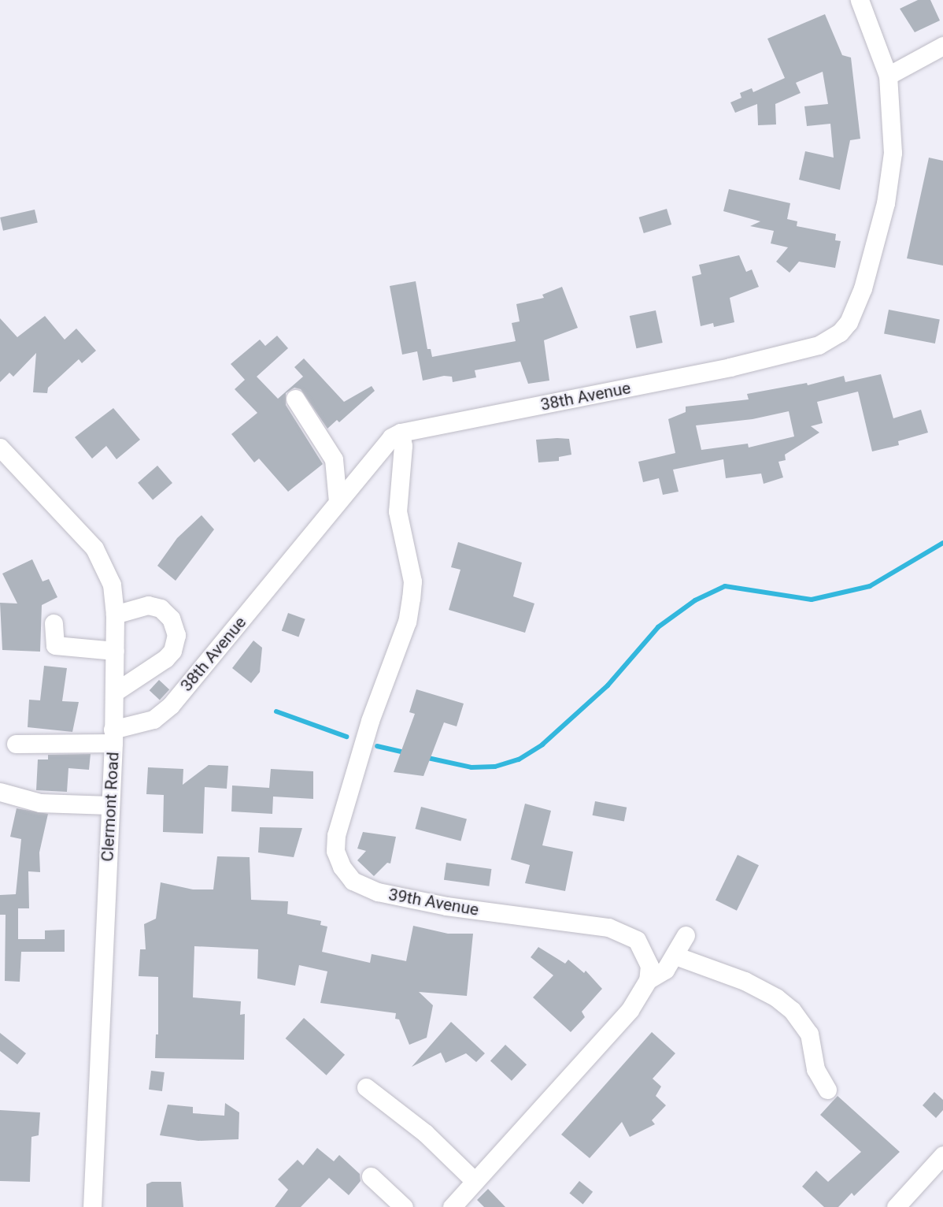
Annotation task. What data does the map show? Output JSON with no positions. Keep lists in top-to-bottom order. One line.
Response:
{"streets":{"street":["38th Avenue","Clermont Road","39th Avenue"]},"crossings":[["38th Avenue","Clermont Road"],["38th Avenue","39th Avenue"]]}
